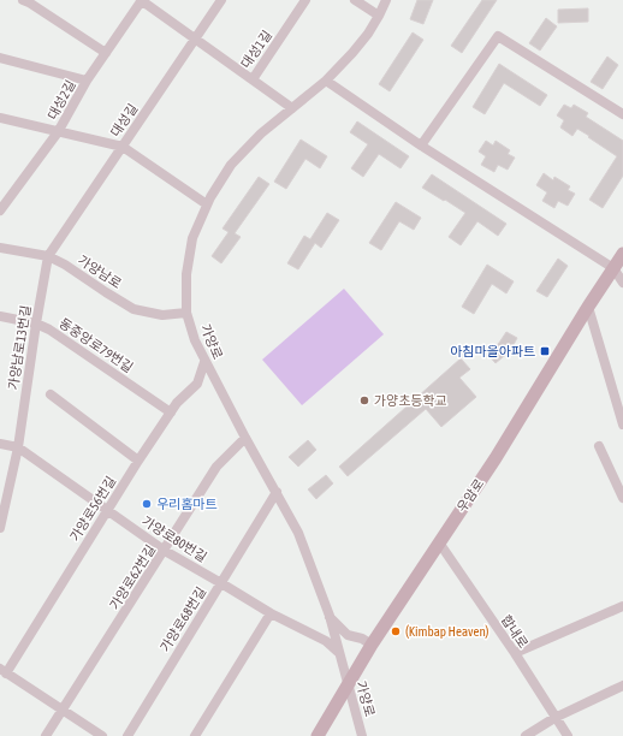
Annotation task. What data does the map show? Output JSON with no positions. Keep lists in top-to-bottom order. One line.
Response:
{"streets":{"main road":["우암로"],"street":["대성1길","대성2길","대성길","가양남로","가양로","동중앙로79번길","가양남로13번길","가양로56번길","가양로80번길","가양로62번길","가양로68번길","합내로"]},"crossings":[["대성1길","대성2길"],["대성1길","대성길"],["대성길","가양남로"],["대성길","가양남로13번길"],["가양남로","가양로"],["가양남로","가양남로13번길"],["가양로","우암로"],["가양로","가양로56번길"],["가양로","가양로80번길"],["가양로","가양로62번길"],["가양로","가양로68번길"],["동중앙로79번길","가양남로13번길"],["동중앙로79번길","가양로56번길"],["가양남로13번길","가양로80번길"],["우암로","합내로"],["가양로56번길","가양로80번길"],["가양로80번길","가양로62번길"],["가양로80번길","가양로68번길"]],"places":{"transit":["아침마을아파트"],"other":["가양초등학교","우리홈마트","(Kimbap Heaven)"]}}
